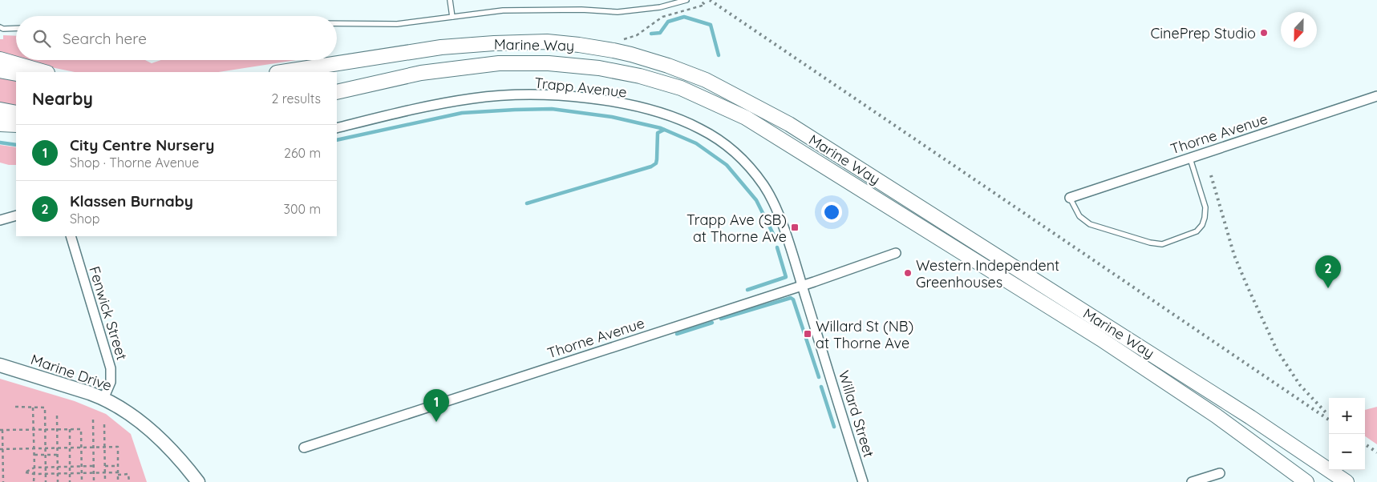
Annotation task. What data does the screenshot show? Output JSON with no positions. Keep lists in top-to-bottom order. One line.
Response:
{"streets":{"main road":["Marine Way"],"street":["Trapp Avenue","Thorne Avenue","Fenwick Street","Marine Drive","Willard Street"]},"crossings":[["Trapp Avenue","Thorne Avenue"],["Trapp Avenue","Willard Street"],["Thorne Avenue","Willard Street"],["Fenwick Street","Marine Drive"]],"places":{"other":["CinePrep Studio","Western Independent Greenhouses"],"transit":["Trapp Ave (SB) at Thorne Ave","Willard St (NB) at Thorne Ave"]},"north":"bottom","page":{"search":"Search here","heading":["Nearby","2 results"],"list":[{"mark":"1","name":"City Centre Nursery","note":"Shop · Thorne Avenue","value":"260 m"},{"mark":"2","name":"Klassen Burnaby","note":"Shop","value":"300 m"}],"pins":["2","1"],"map_buttons":["+","−"]}}
